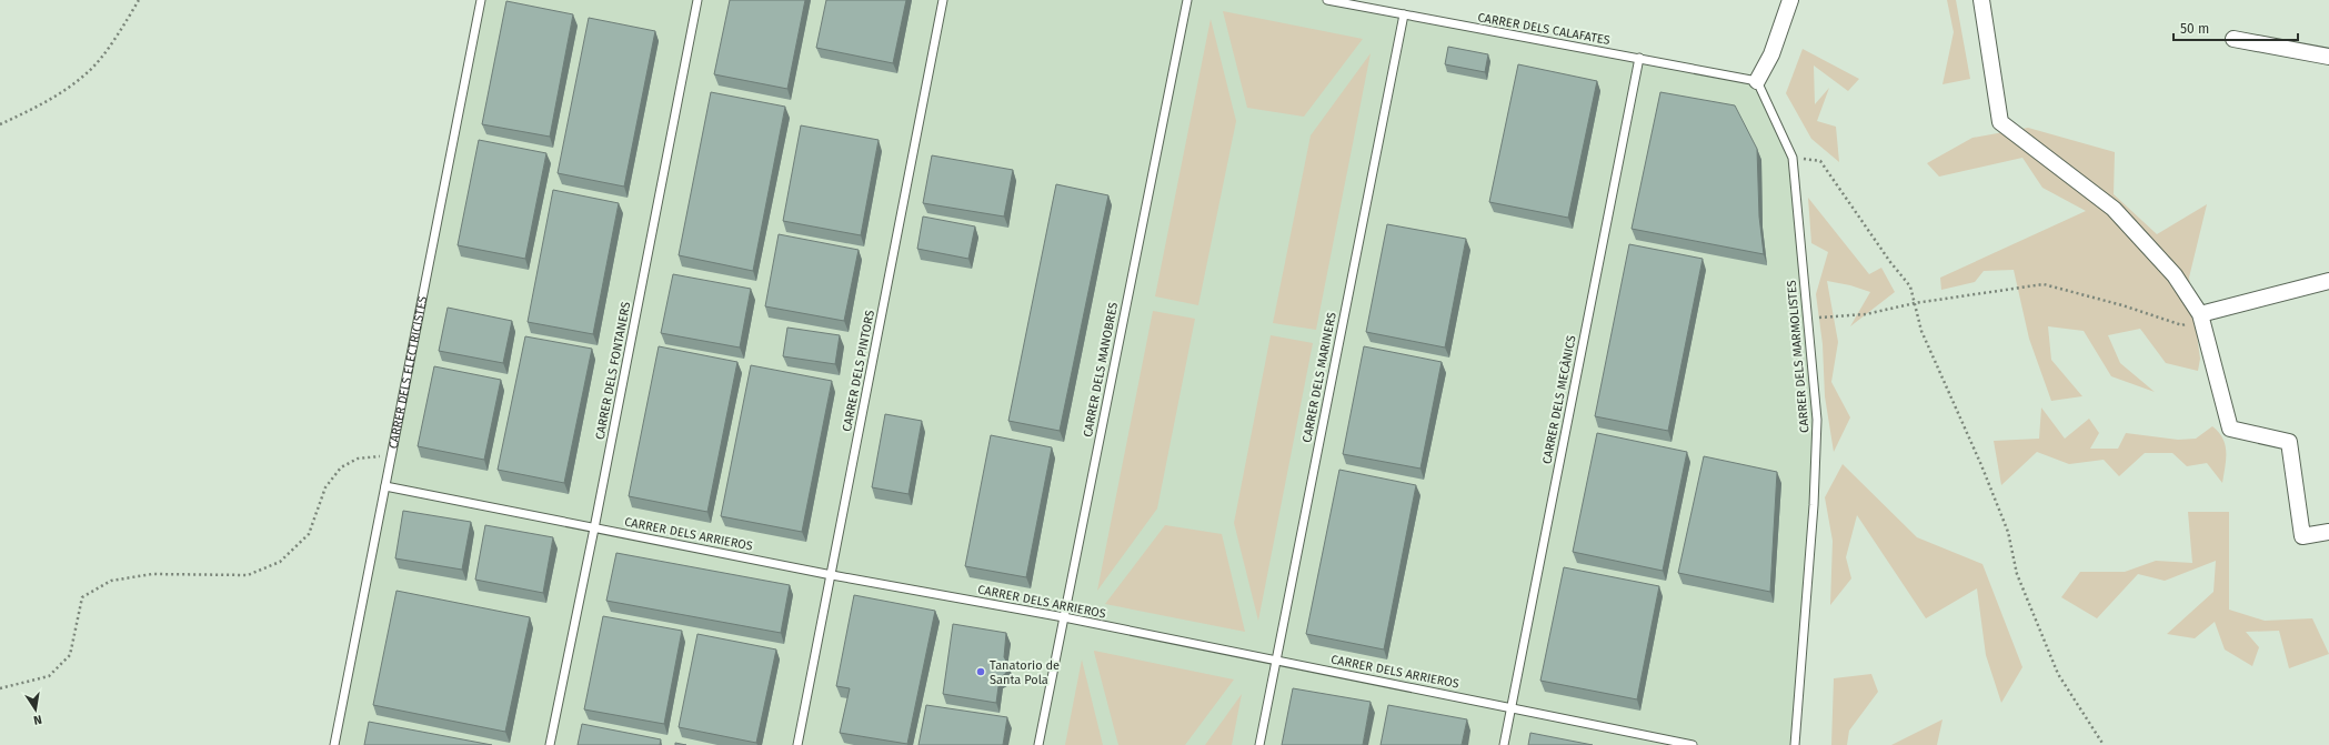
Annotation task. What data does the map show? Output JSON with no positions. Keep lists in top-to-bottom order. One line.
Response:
{"streets":{"lane":["CARRER DELS CALAFATES","CARRER DELS MARMOLISTES","CARRER DELS MANOBRES","CARRER DELS FONTANERS","CARRER DELS PINTORS","CARRER DELS ELECTRICISTES","CARRER DELS MARINERS","CARRER DELS MECÀNICS","CARRER DELS ARRIEROS"]},"crossings":[["CARRER DELS CALAFATES","CARRER DELS MARMOLISTES"],["CARRER DELS CALAFATES","CARRER DELS MARINERS"],["CARRER DELS CALAFATES","CARRER DELS MECÀNICS"],["CARRER DELS MANOBRES","CARRER DELS ARRIEROS"],["CARRER DELS FONTANERS","CARRER DELS ARRIEROS"],["CARRER DELS PINTORS","CARRER DELS ARRIEROS"],["CARRER DELS ELECTRICISTES","CARRER DELS ARRIEROS"],["CARRER DELS MARINERS","CARRER DELS ARRIEROS"],["CARRER DELS MECÀNICS","CARRER DELS ARRIEROS"]],"places":["Tanatorio de Santa Pola"],"scale_bar":"50 m","north":"bottom"}
